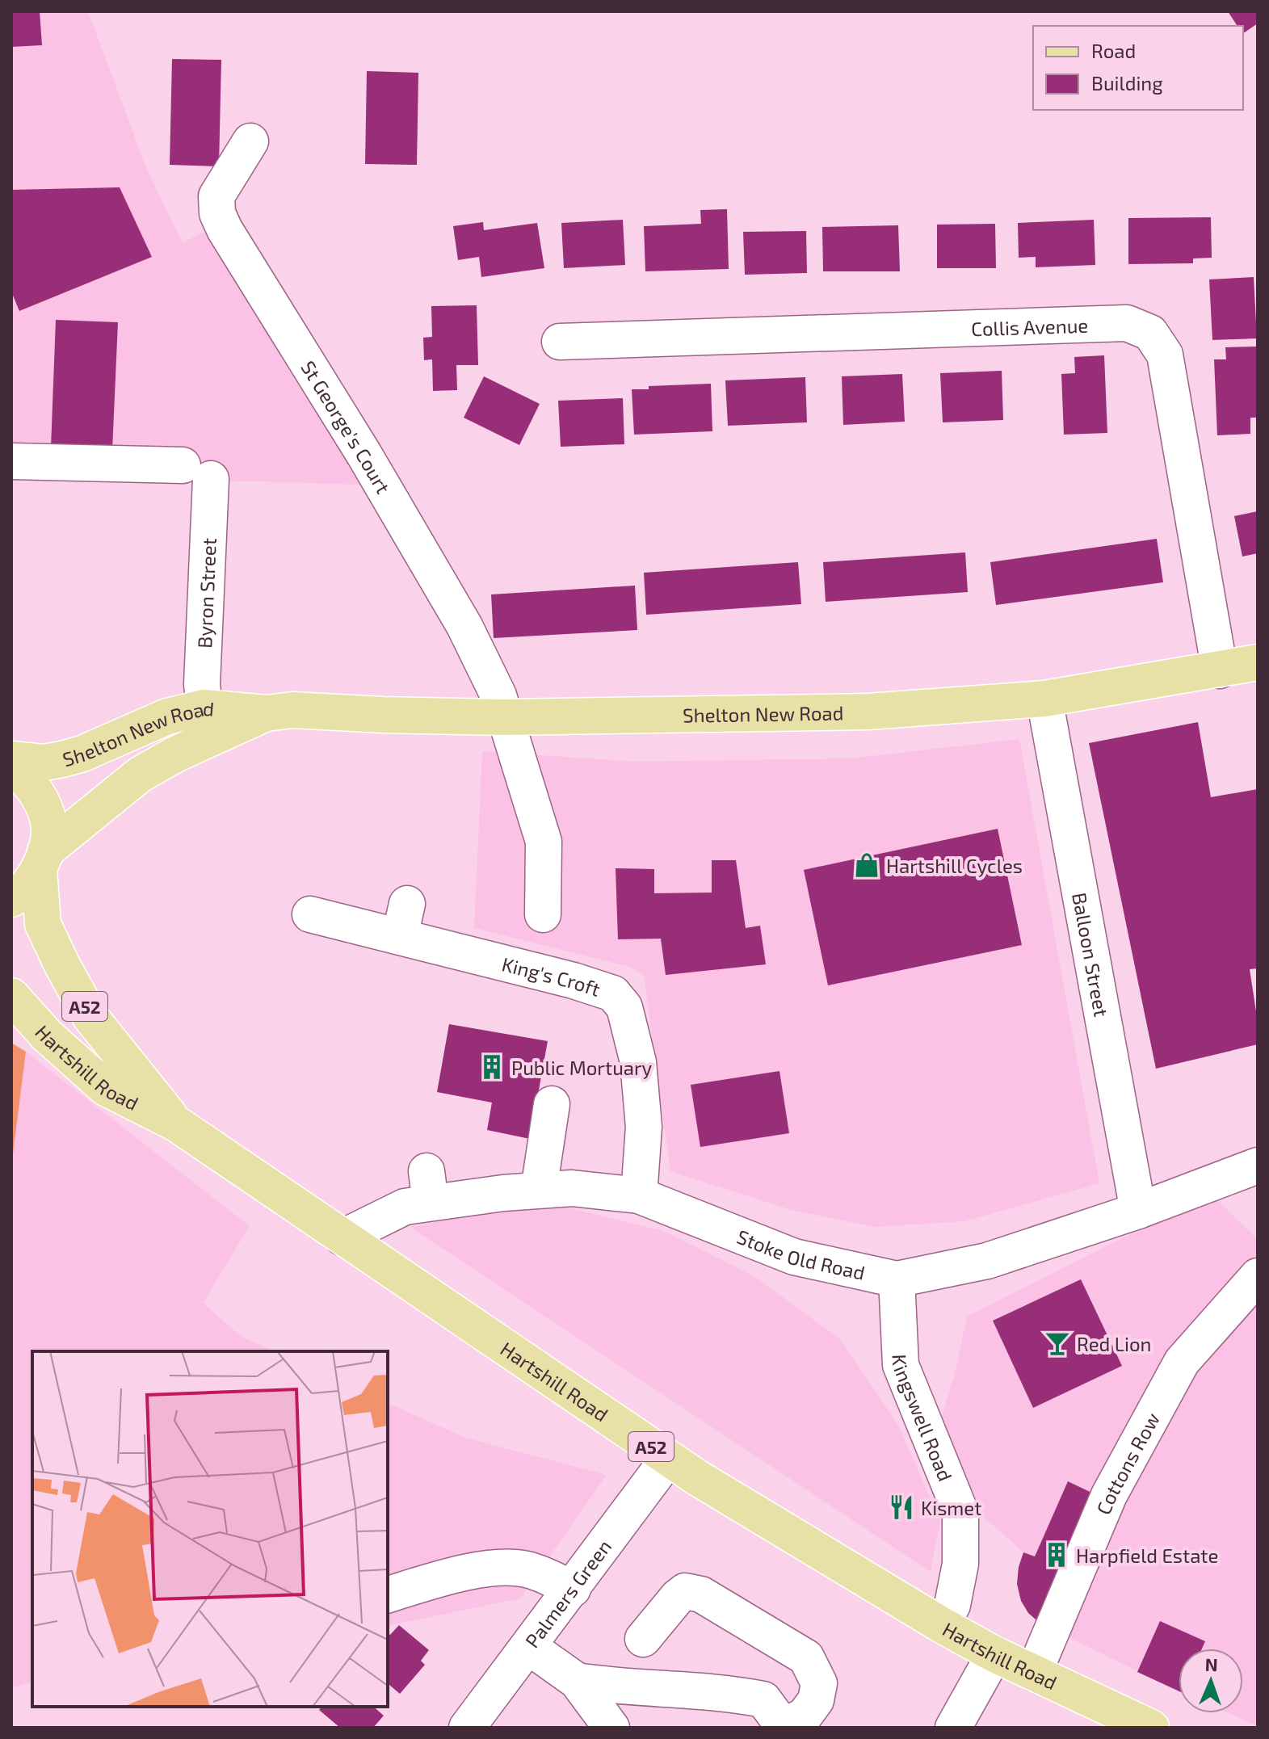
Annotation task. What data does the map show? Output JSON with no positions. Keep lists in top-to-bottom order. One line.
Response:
{"streets":{"main road":["Shelton New Road","A52","Hartshill Road"],"street":["Collis Avenue","St George's Court","Byron Street","Balloon Street","King's Croft","Stoke Old Road","Kingswell Road","Cottons Row","Palmers Green"]},"crossings":[["Collis Avenue","Shelton New Road"],["St George's Court","Shelton New Road"],["Byron Street","Shelton New Road"],["Shelton New Road","Balloon Street"],["Shelton New Road","A52"],["Shelton New Road","Hartshill Road"],["Balloon Street","Stoke Old Road"],["King's Croft","Stoke Old Road"],["A52","Hartshill Road"],["Hartshill Road","Stoke Old Road"],["Hartshill Road","Kingswell Road"],["Hartshill Road","Cottons Row"],["Hartshill Road","Palmers Green"],["Stoke Old Road","Kingswell Road"]],"places":{"shop":["Hartshill Cycles"],"building":["Public Mortuary","Harpfield Estate"],"bar":["Red Lion"],"restaurant":["Kismet"]},"legend":["Road","Building"],"north":"top"}
